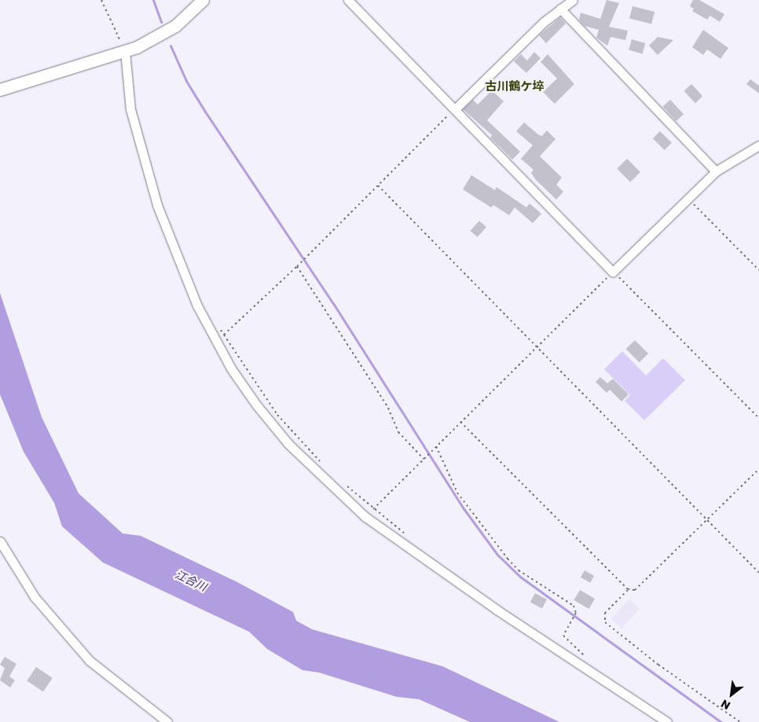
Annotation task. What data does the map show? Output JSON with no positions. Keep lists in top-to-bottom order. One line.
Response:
{"districts":["古川鶴ケ埣"],"water":["江合川"],"north":"bottom left"}
